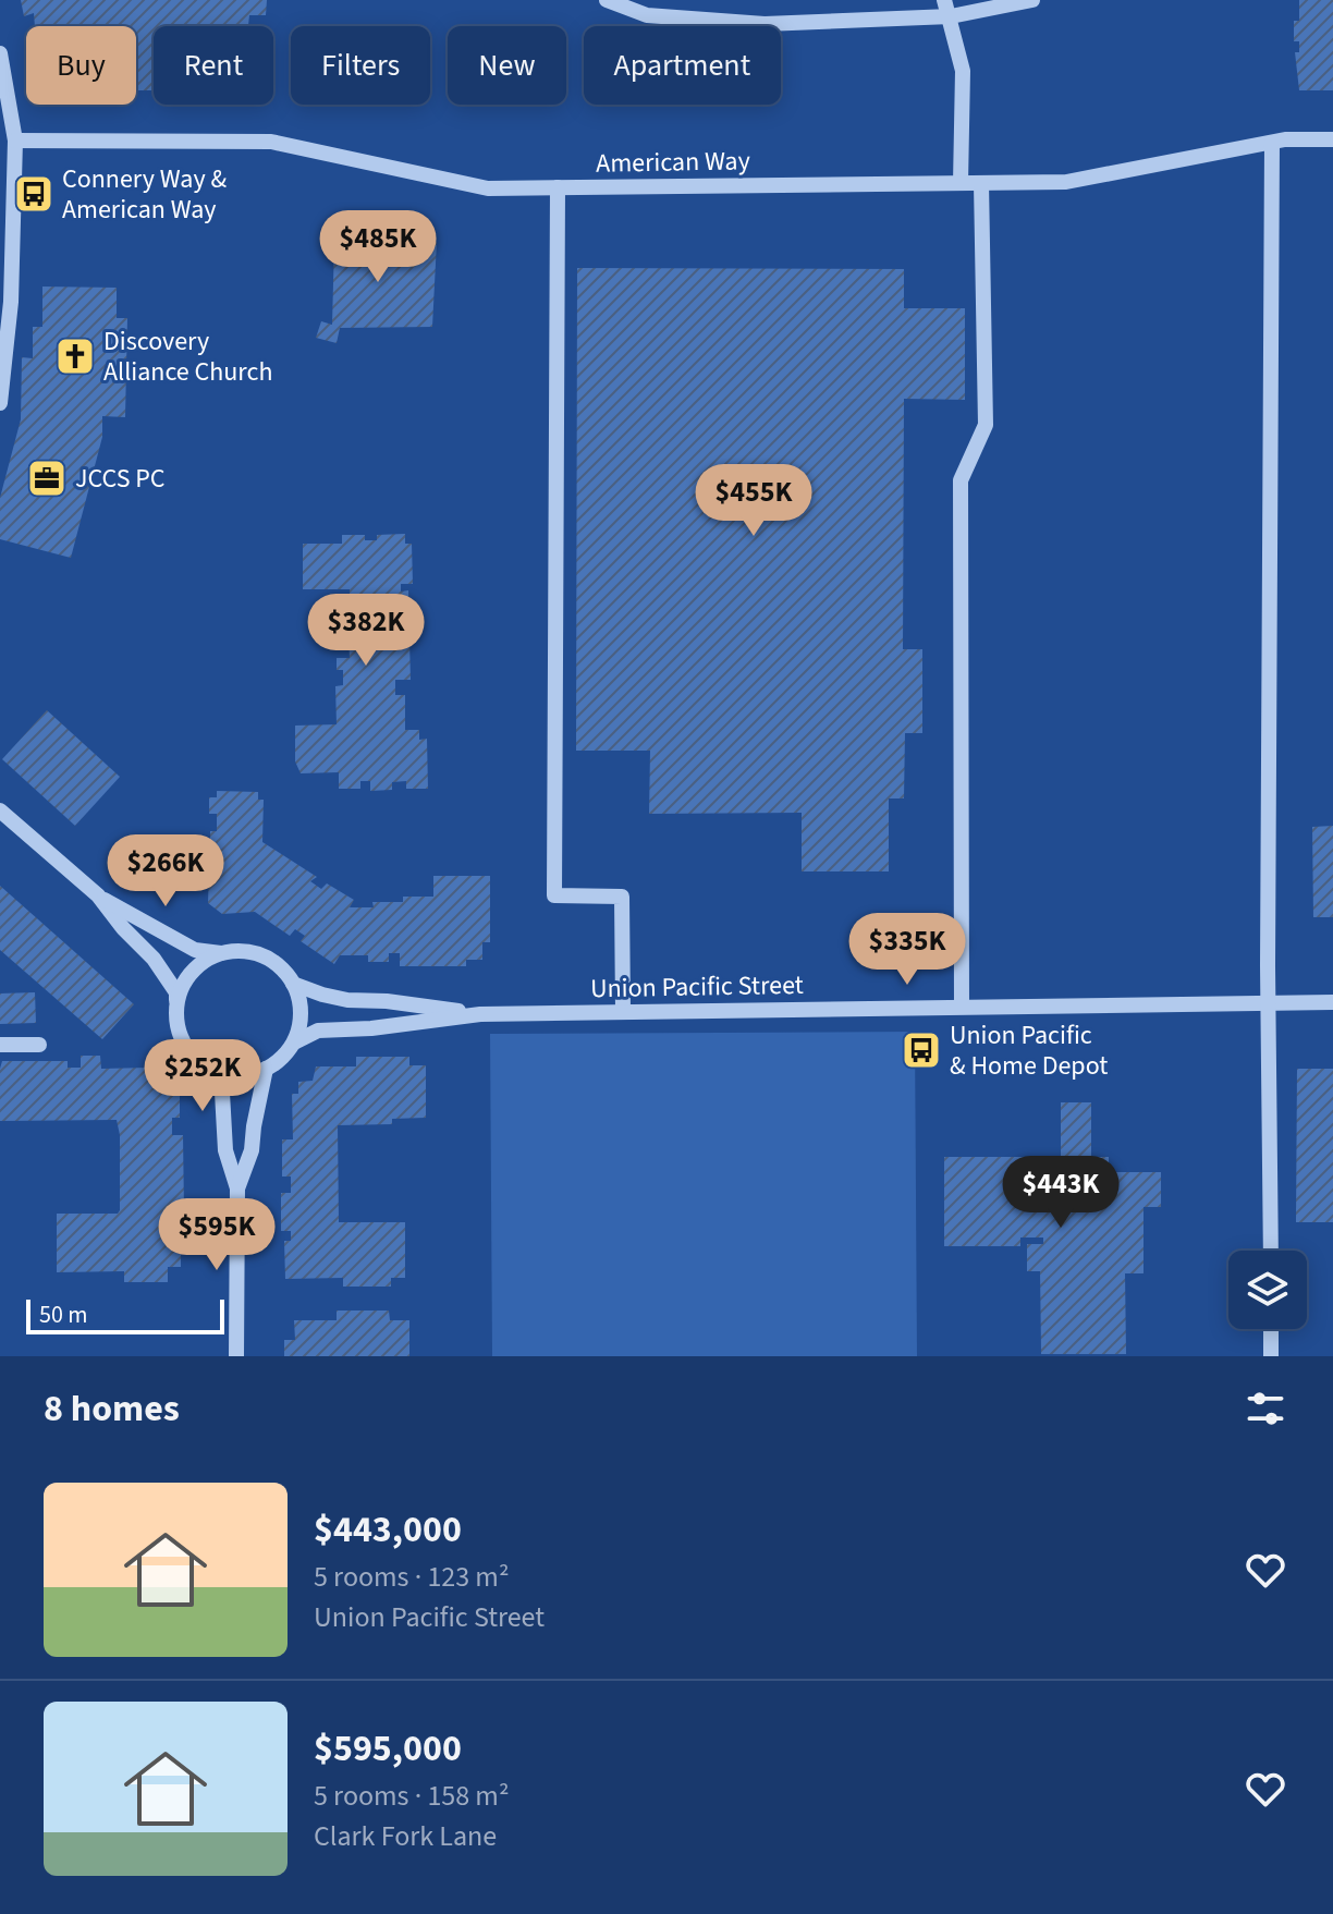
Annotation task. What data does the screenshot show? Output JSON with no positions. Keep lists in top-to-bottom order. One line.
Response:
{"streets":{"street":["American Way","Union Pacific Street"]},"places":{"bus stop":["Connery Way & American Way","Union Pacific & Home Depot"],"church":["Discovery Alliance Church"],"office":["JCCS PC"]},"scale_bar":"50 m","page":{"chip":["Buy","Rent","Filters","New","Apartment"],"price":["$485K","$455K","$382K","$266K","$335K","$252K","$443K","$595K"],"scale":"50 m","heading":"8 homes","list":[{"name":"$443,000","note":"5 rooms · 123 m² · Union Pacific Street"},{"name":"$595,000","note":"5 rooms · 158 m² · Clark Fork Lane"}]}}
